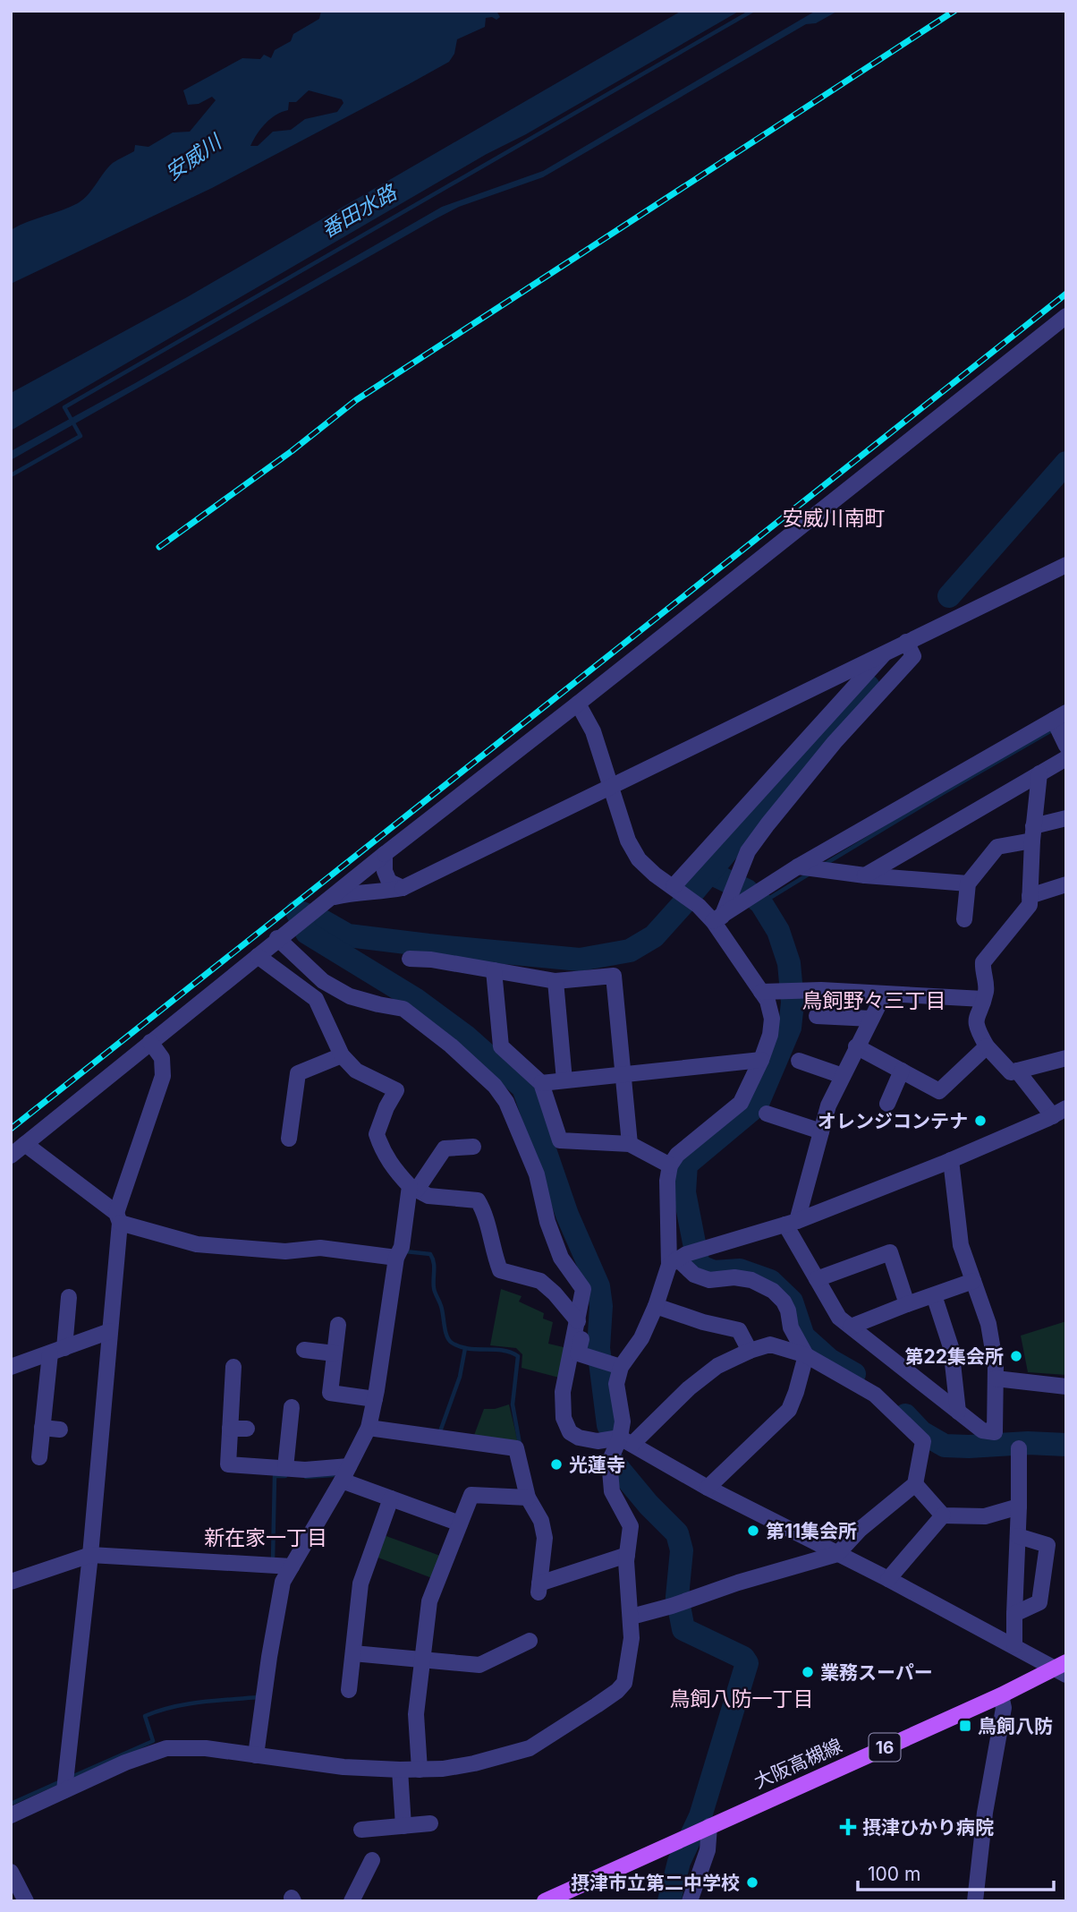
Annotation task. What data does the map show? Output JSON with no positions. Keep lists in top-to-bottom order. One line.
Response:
{"streets":{"main road":["16","大阪高槻線"]},"districts":["安威川南町","鳥飼野々三丁目","新在家一丁目","鳥飼八防一丁目"],"water":["安威川","番田水路"],"places":{"other":["オレンジコンテナ","第22集会所","光蓮寺","第11集会所","業務スーパー","摂津市立第二中学校"],"transit":["鳥飼八防"],"health":["摂津ひかり病院"]},"scale_bar":"100 m"}
